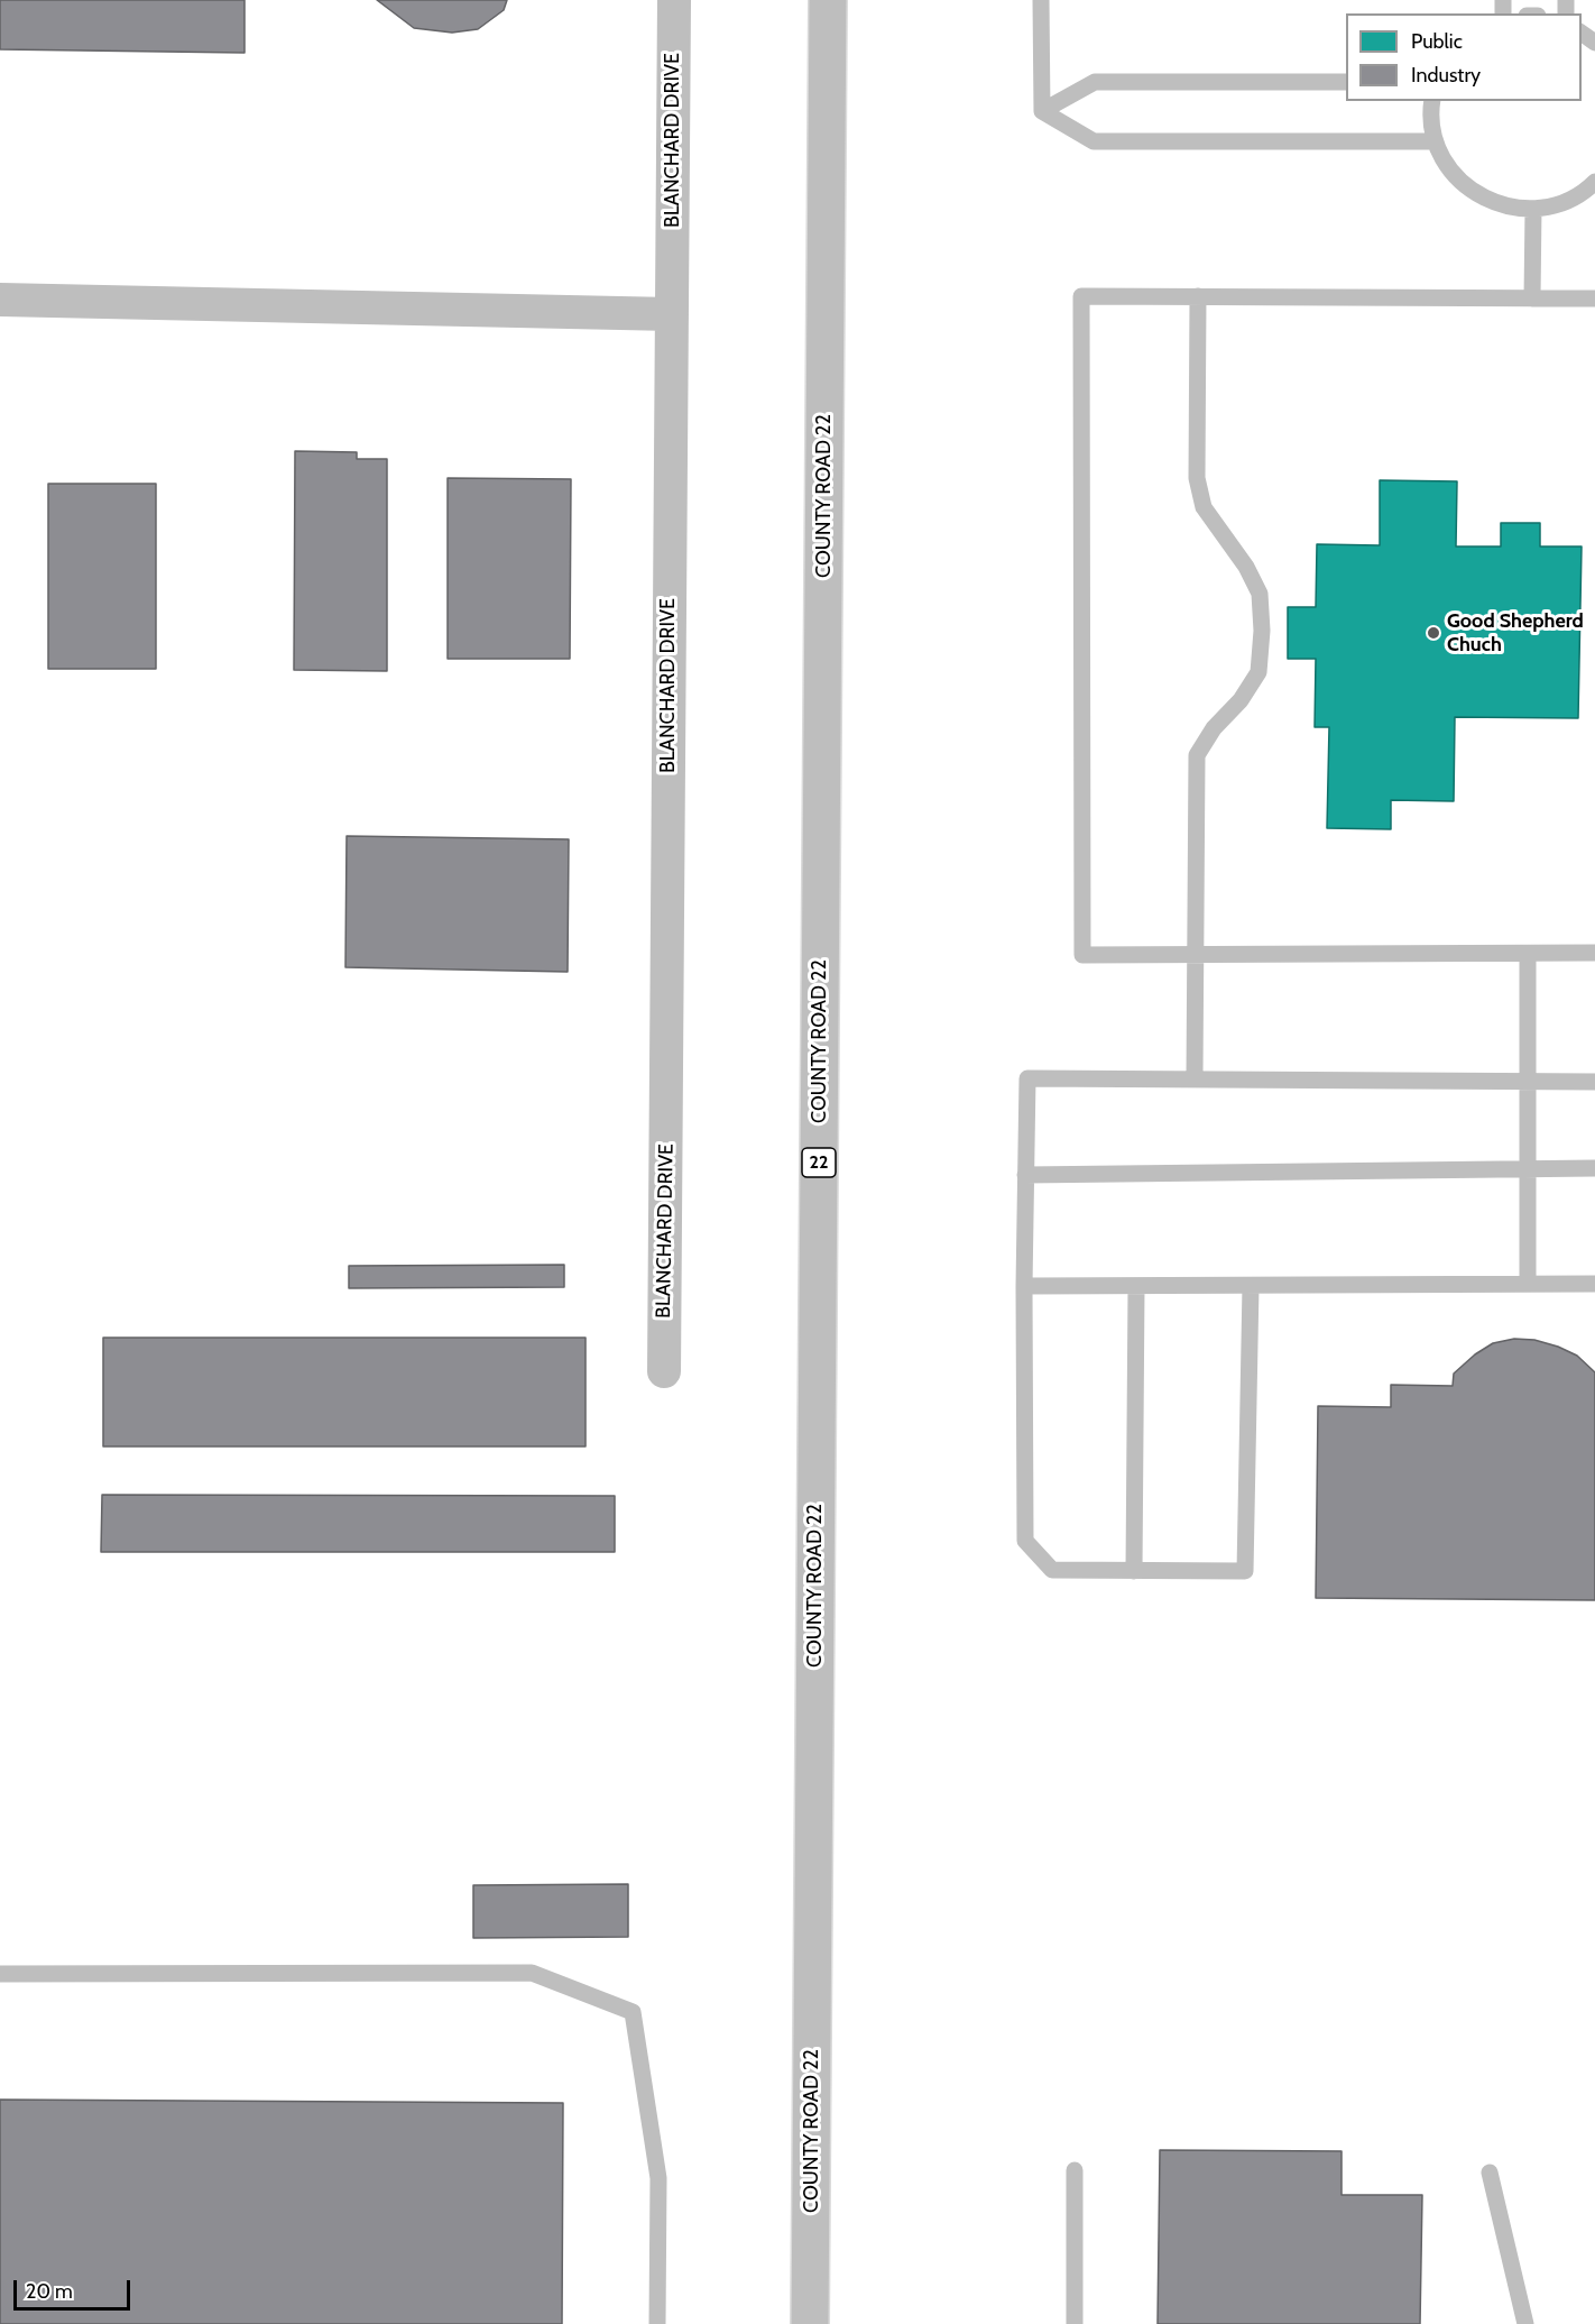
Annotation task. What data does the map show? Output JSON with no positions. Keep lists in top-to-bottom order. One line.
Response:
{"streets":{"main road":["COUNTY ROAD 22","22"],"street":["BLANCHARD DRIVE"]},"places":["Good Shepherd Chuch"],"legend":["Public","Industry"],"scale_bar":"20 m"}
